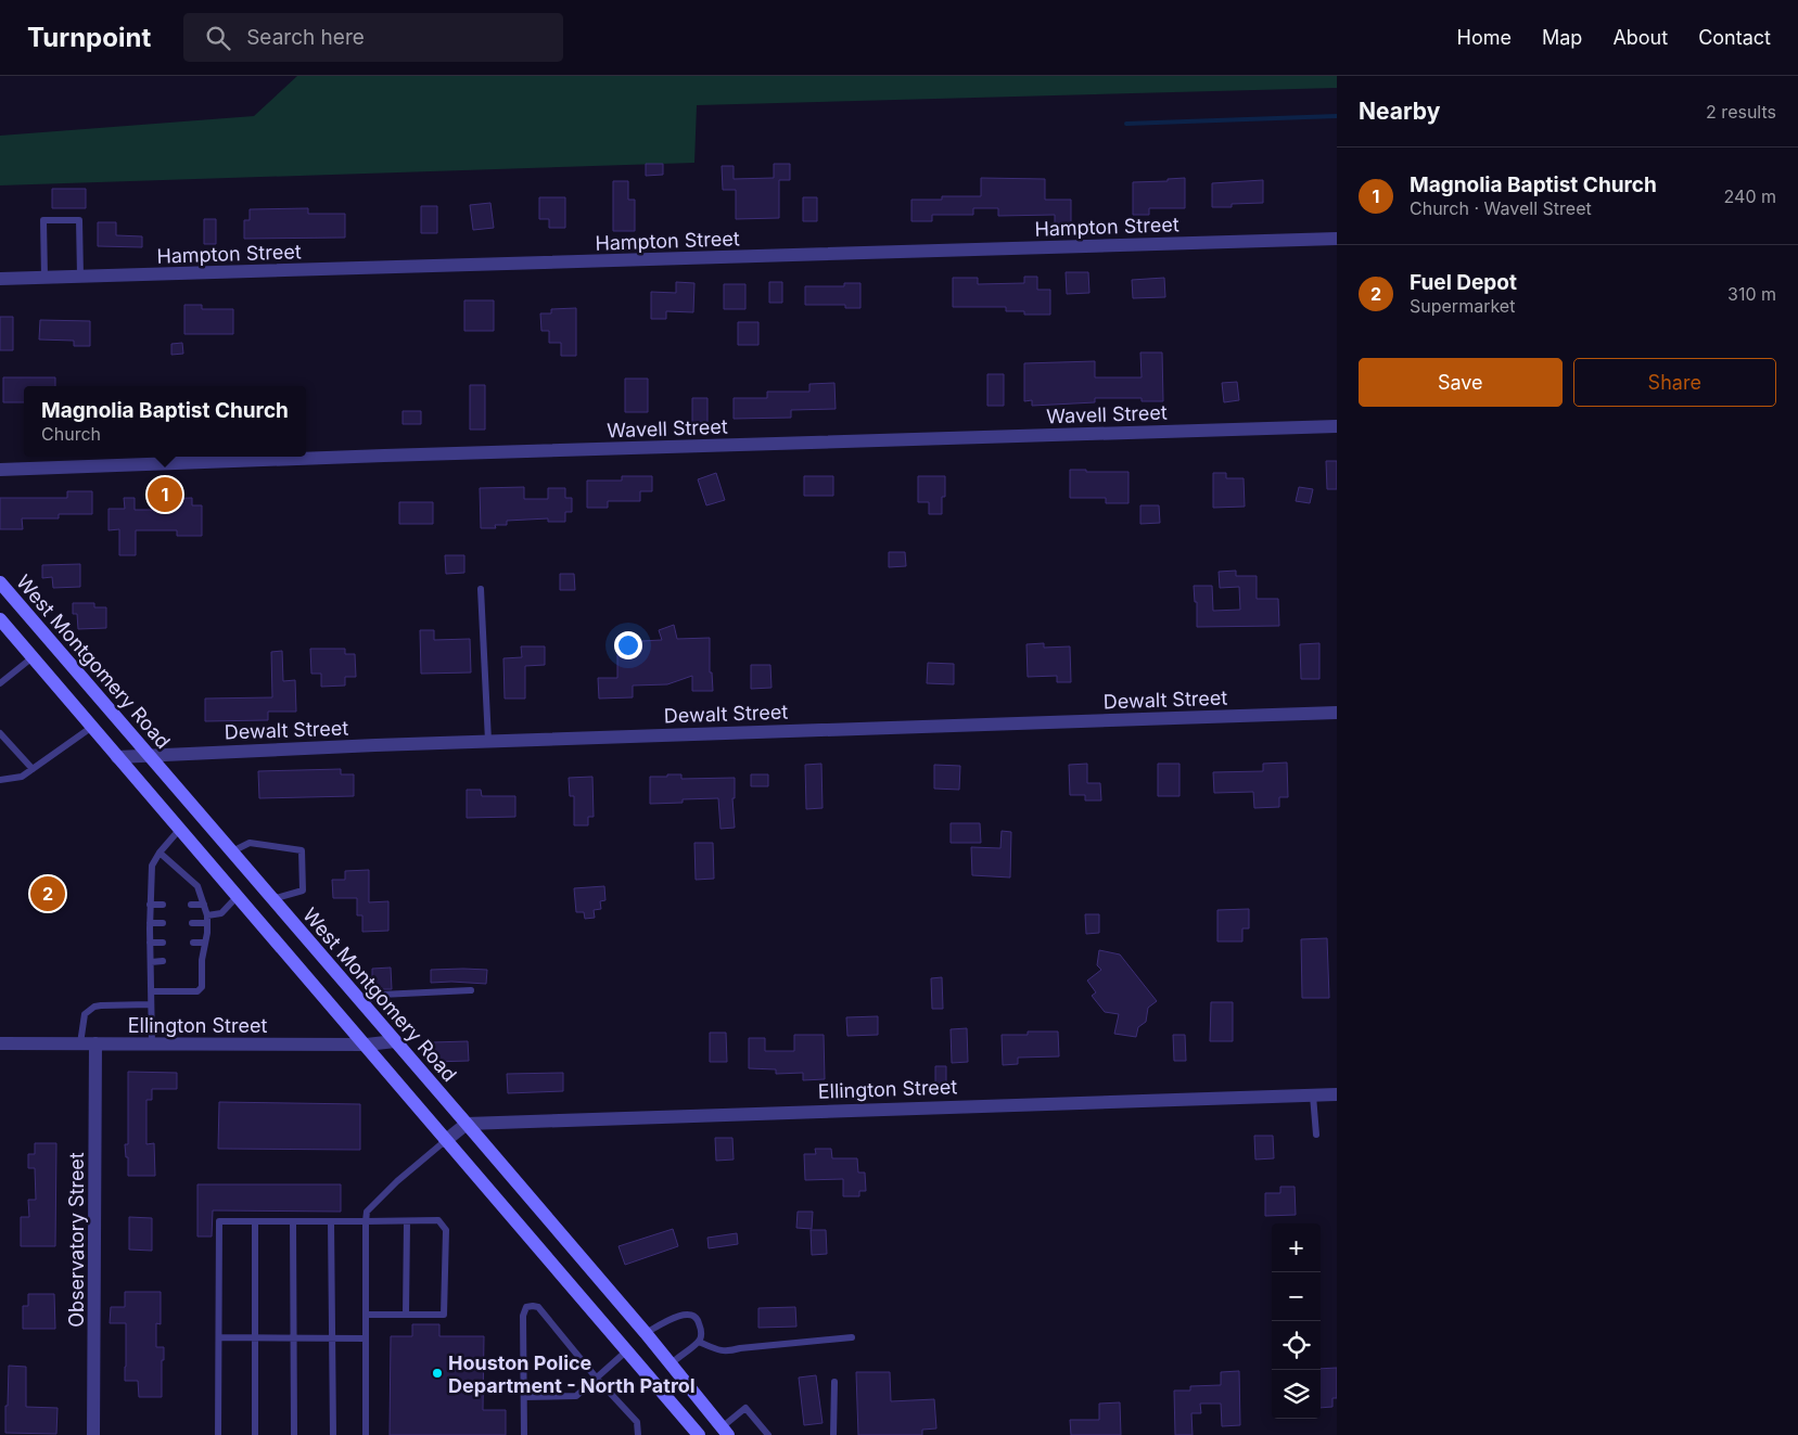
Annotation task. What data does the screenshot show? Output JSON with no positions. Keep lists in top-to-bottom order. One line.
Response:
{"streets":{"main road":["West Montgomery Road"],"street":["Hampton Street","Wavell Street","Dewalt Street","Ellington Street","Observatory Street"]},"crossings":[["West Montgomery Road","Dewalt Street"],["West Montgomery Road","Ellington Street"],["Ellington Street","Observatory Street"]],"places":["Houston Police Department - North Patrol"],"page":{"header":"Turnpoint","search":"Search here","nav":["Home","Map","About","Contact"],"heading":["Nearby","2 results"],"list":[{"mark":"1","name":"Magnolia Baptist Church","note":"Church · Wavell Street","value":"240 m"},{"mark":"2","name":"Fuel Depot","note":"Supermarket","value":"310 m"}],"buttons":["Save","Share"],"popup":["Magnolia Baptist Church","Church"],"pins":["1","2"],"map_buttons":["+","−"]}}
